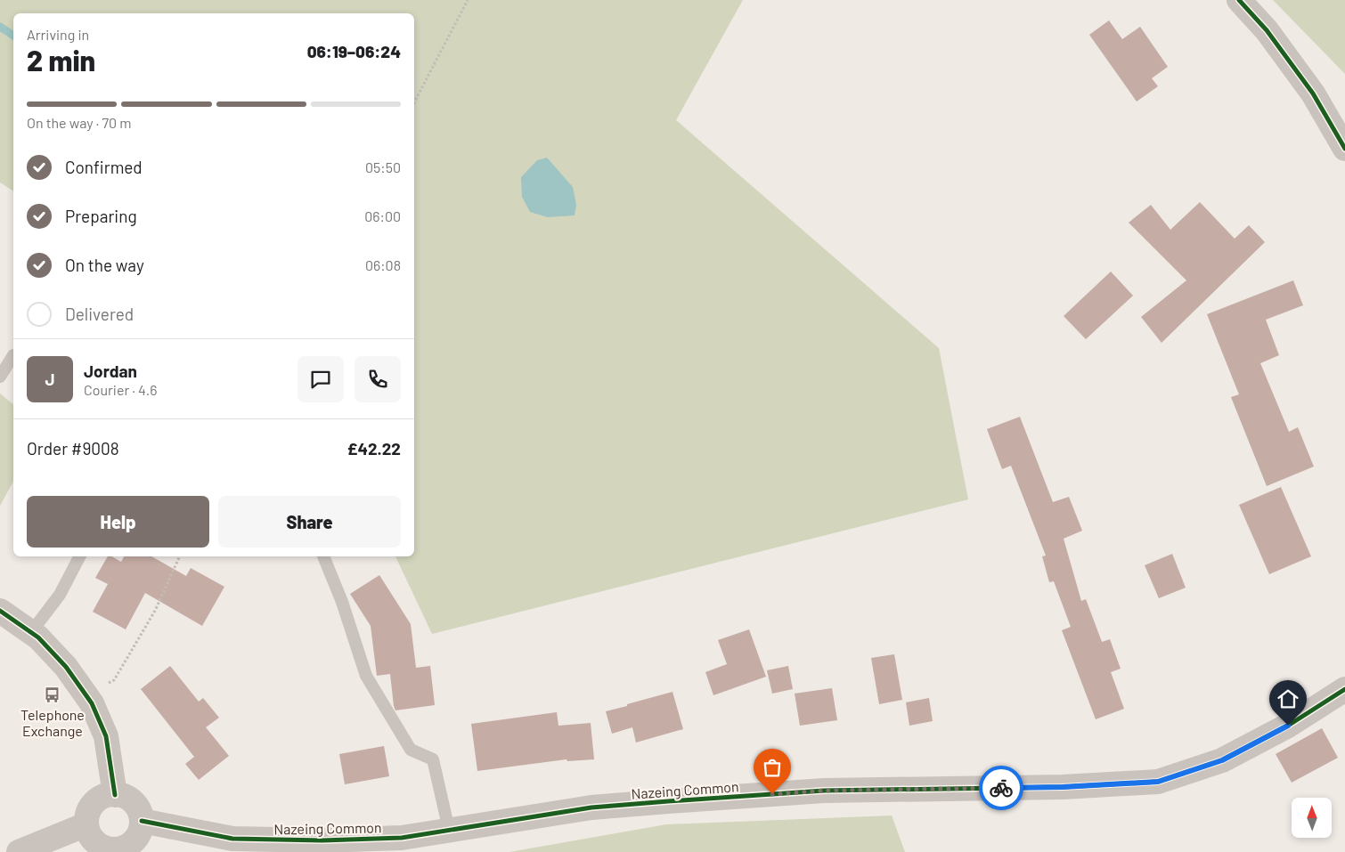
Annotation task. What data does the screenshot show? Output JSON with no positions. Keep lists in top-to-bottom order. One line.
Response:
{"streets":{"street":["Nazeing Common"]},"places":{"bus stop":["Telephone Exchange"]},"north":"top","page":{"heading":["2 min","Arriving in","06:19–06:24"],"panel":["Jordan","Courier · 4.6","Order #9008","£42.22"],"bar":"On the way · 70 m","list":[["Confirmed","05:50"],["Preparing","06:00"],["On the way","06:08"],"Delivered"],"round":"J","buttons":["Help","Share"]}}
